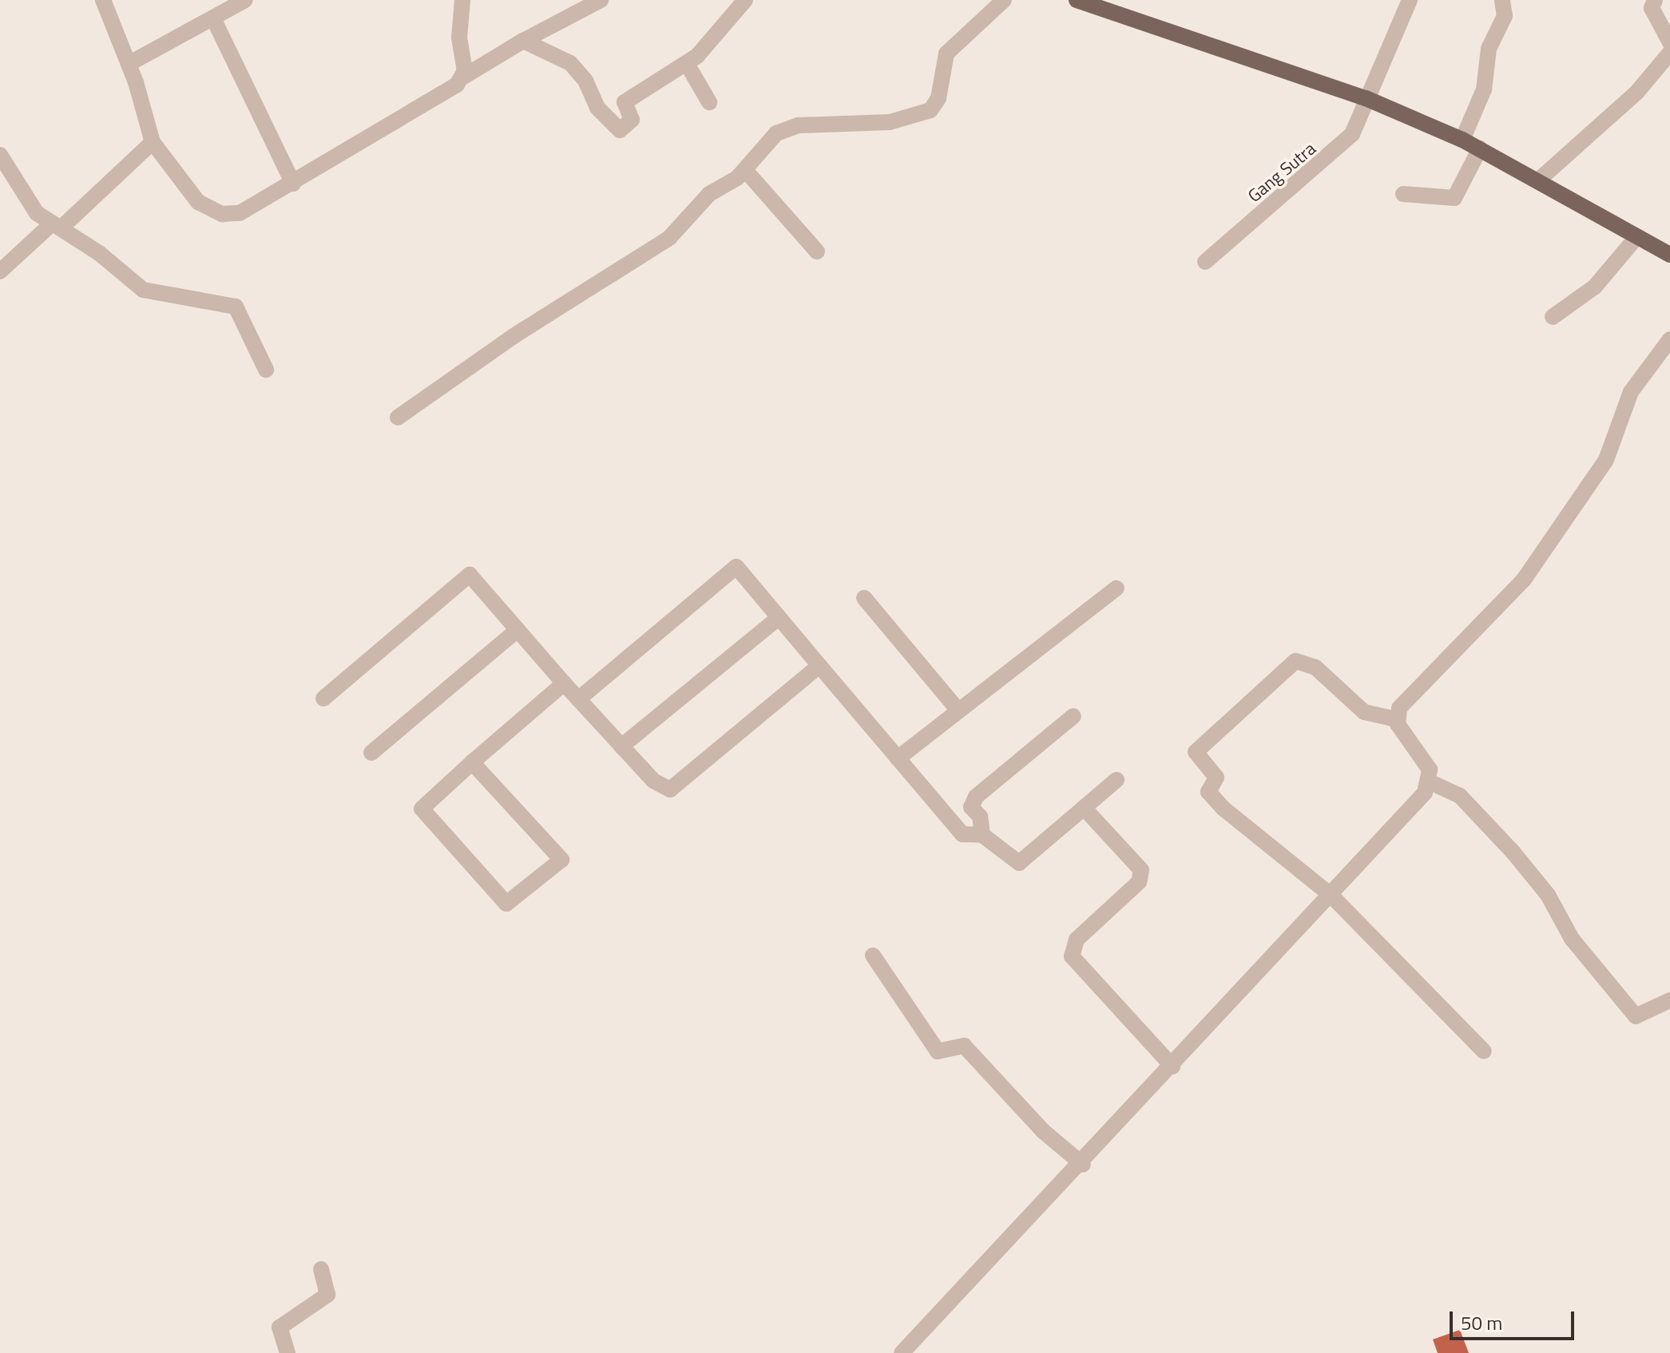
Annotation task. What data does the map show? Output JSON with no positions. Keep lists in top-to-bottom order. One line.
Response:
{"streets":{"street":["Gang Sutra"]},"scale_bar":"50 m"}
